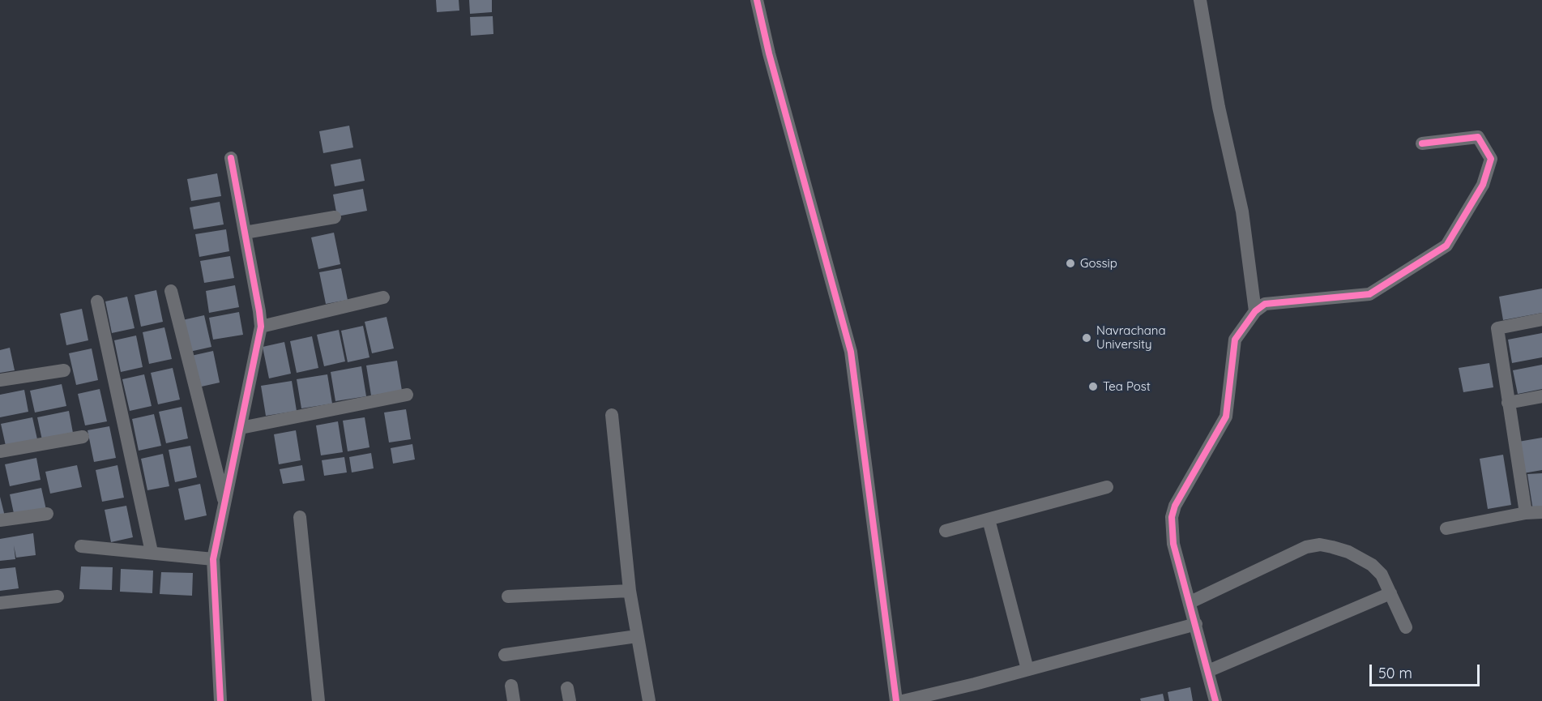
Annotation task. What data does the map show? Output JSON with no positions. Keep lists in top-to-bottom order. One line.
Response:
{"places":["Gossip","Navrachana University","Tea Post"],"scale_bar":"50 m"}
